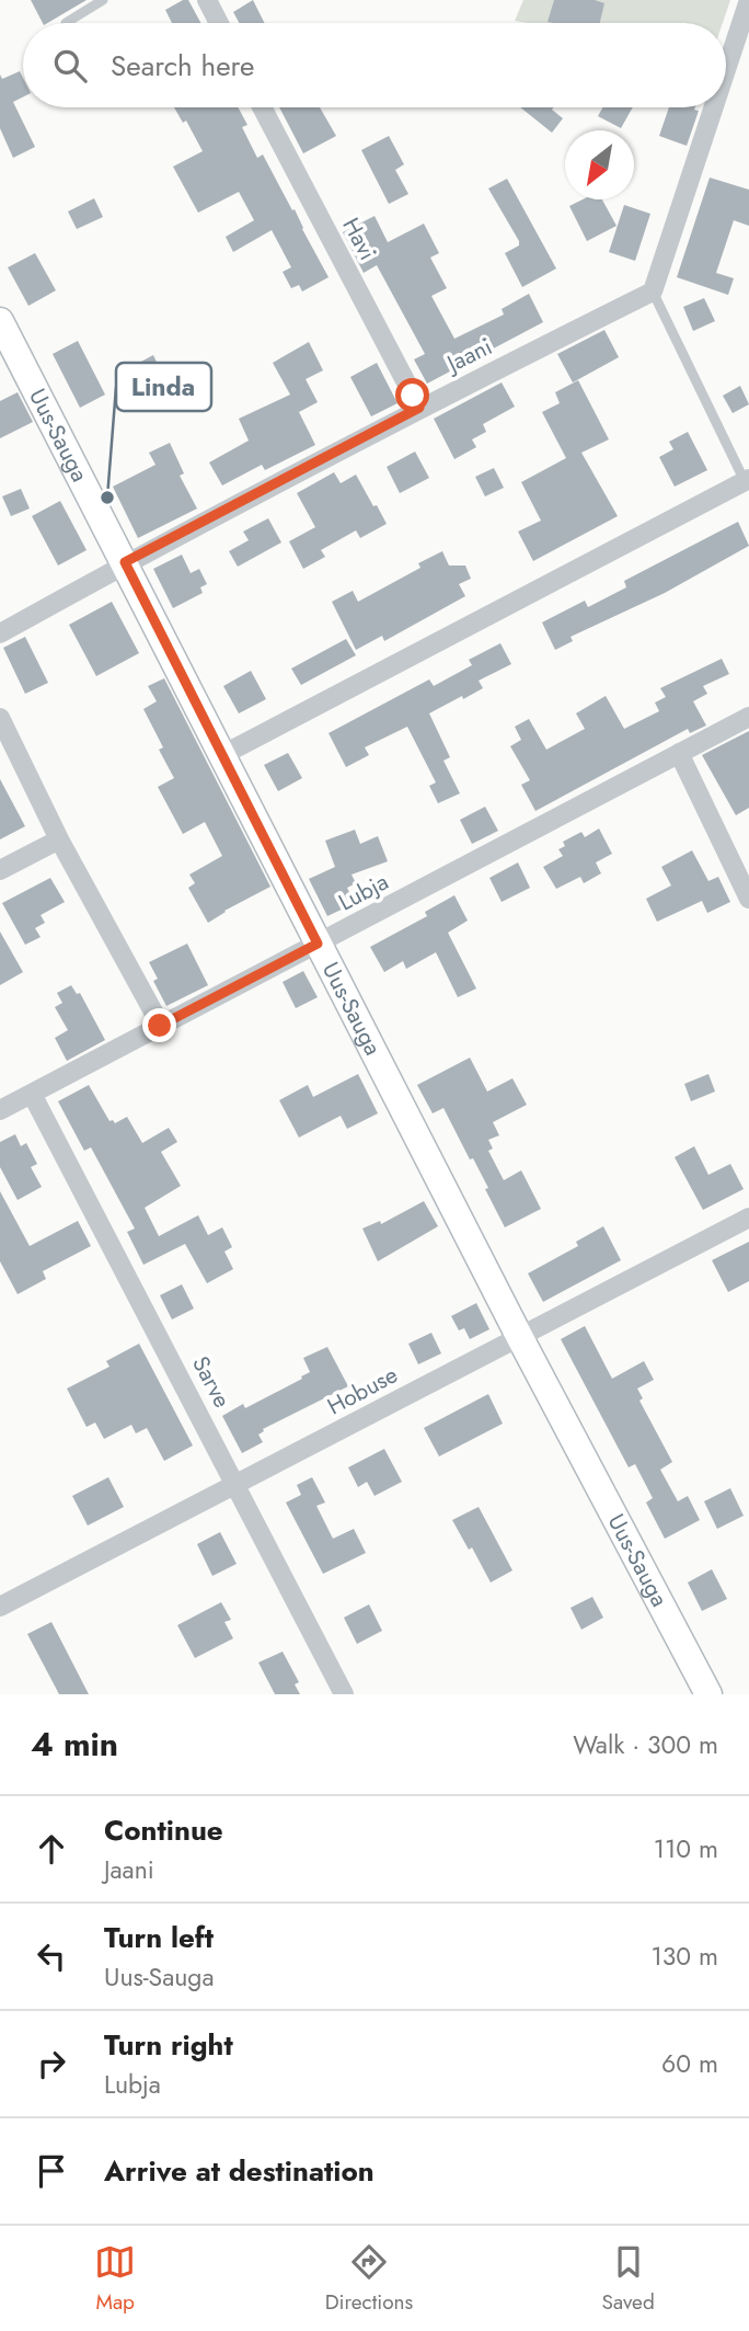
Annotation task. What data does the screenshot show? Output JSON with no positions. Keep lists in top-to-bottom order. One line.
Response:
{"streets":{"street":["Havi","Jaani","Uus-Sauga","Lubja","Sarve","Hobuse"]},"crossings":[["Havi","Jaani"],["Jaani","Uus-Sauga"],["Uus-Sauga","Lubja"],["Uus-Sauga","Hobuse"],["Lubja","Sarve"],["Sarve","Hobuse"]],"places":["Linda"],"north":"bottom left","page":{"search":"Search here","heading":["4 min","Walk · 300 m"],"list":[["Continue","Jaani","110 m"],["Turn left","Uus-Sauga","130 m"],["Turn right","Lubja","60 m"],"Arrive at destination"],"nav":["Map","Directions","Saved"]}}
